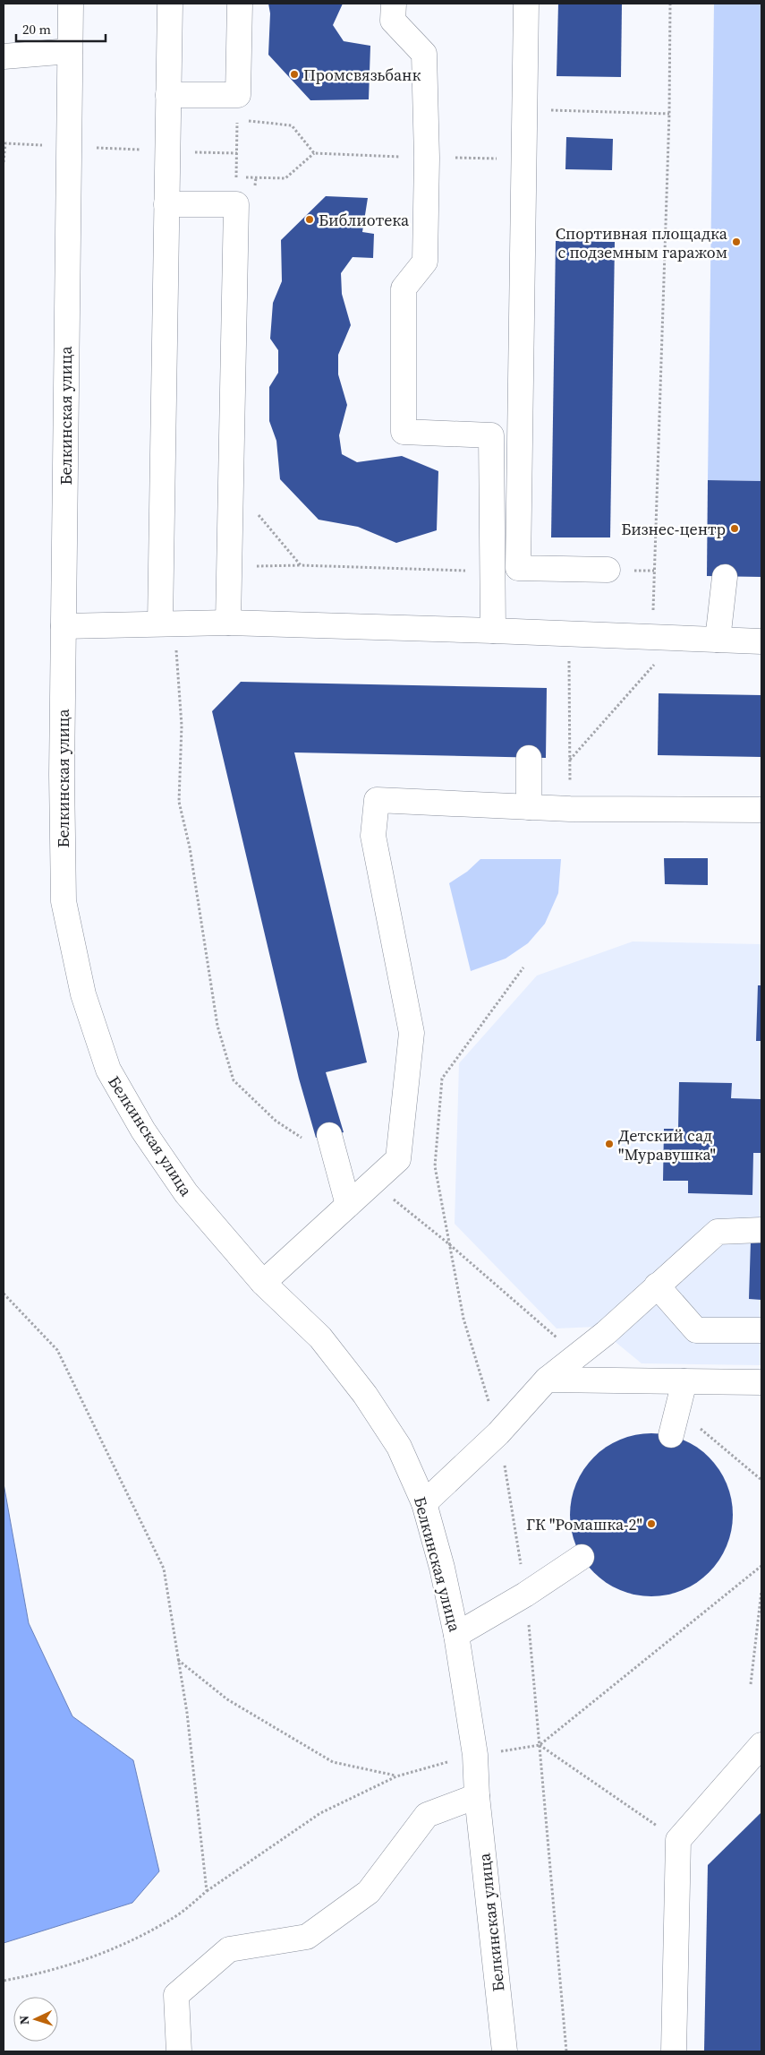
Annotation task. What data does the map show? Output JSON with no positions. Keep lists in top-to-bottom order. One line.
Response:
{"streets":{"street":["Белкинская улица"]},"places":["Промсвязьбанк","Библиотека","Спортивная площадка с подземным гаражом","Бизнес-центр","Детский сад \"Муравушка\"","ГК \"Ромашка-2\""],"scale_bar":"20 m","north":"left"}
